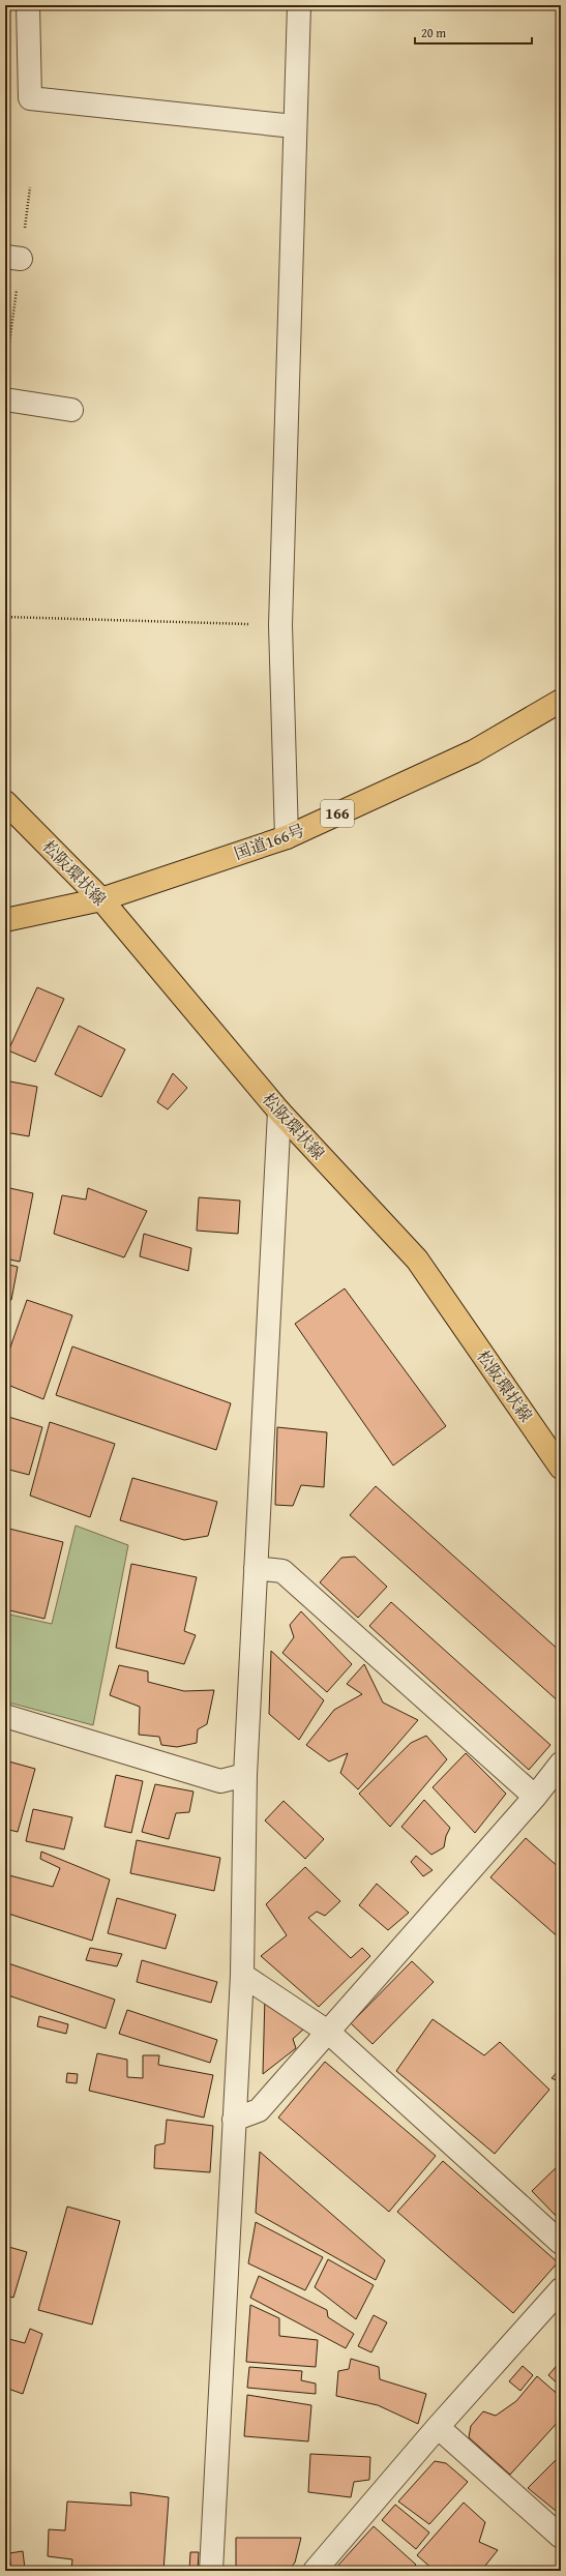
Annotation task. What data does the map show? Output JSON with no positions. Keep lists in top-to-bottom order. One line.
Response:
{"streets":{"main road":["166","国道166号","松阪環状線"]},"crossings":[["国道166号","松阪環状線"]],"scale_bar":"20 m"}
